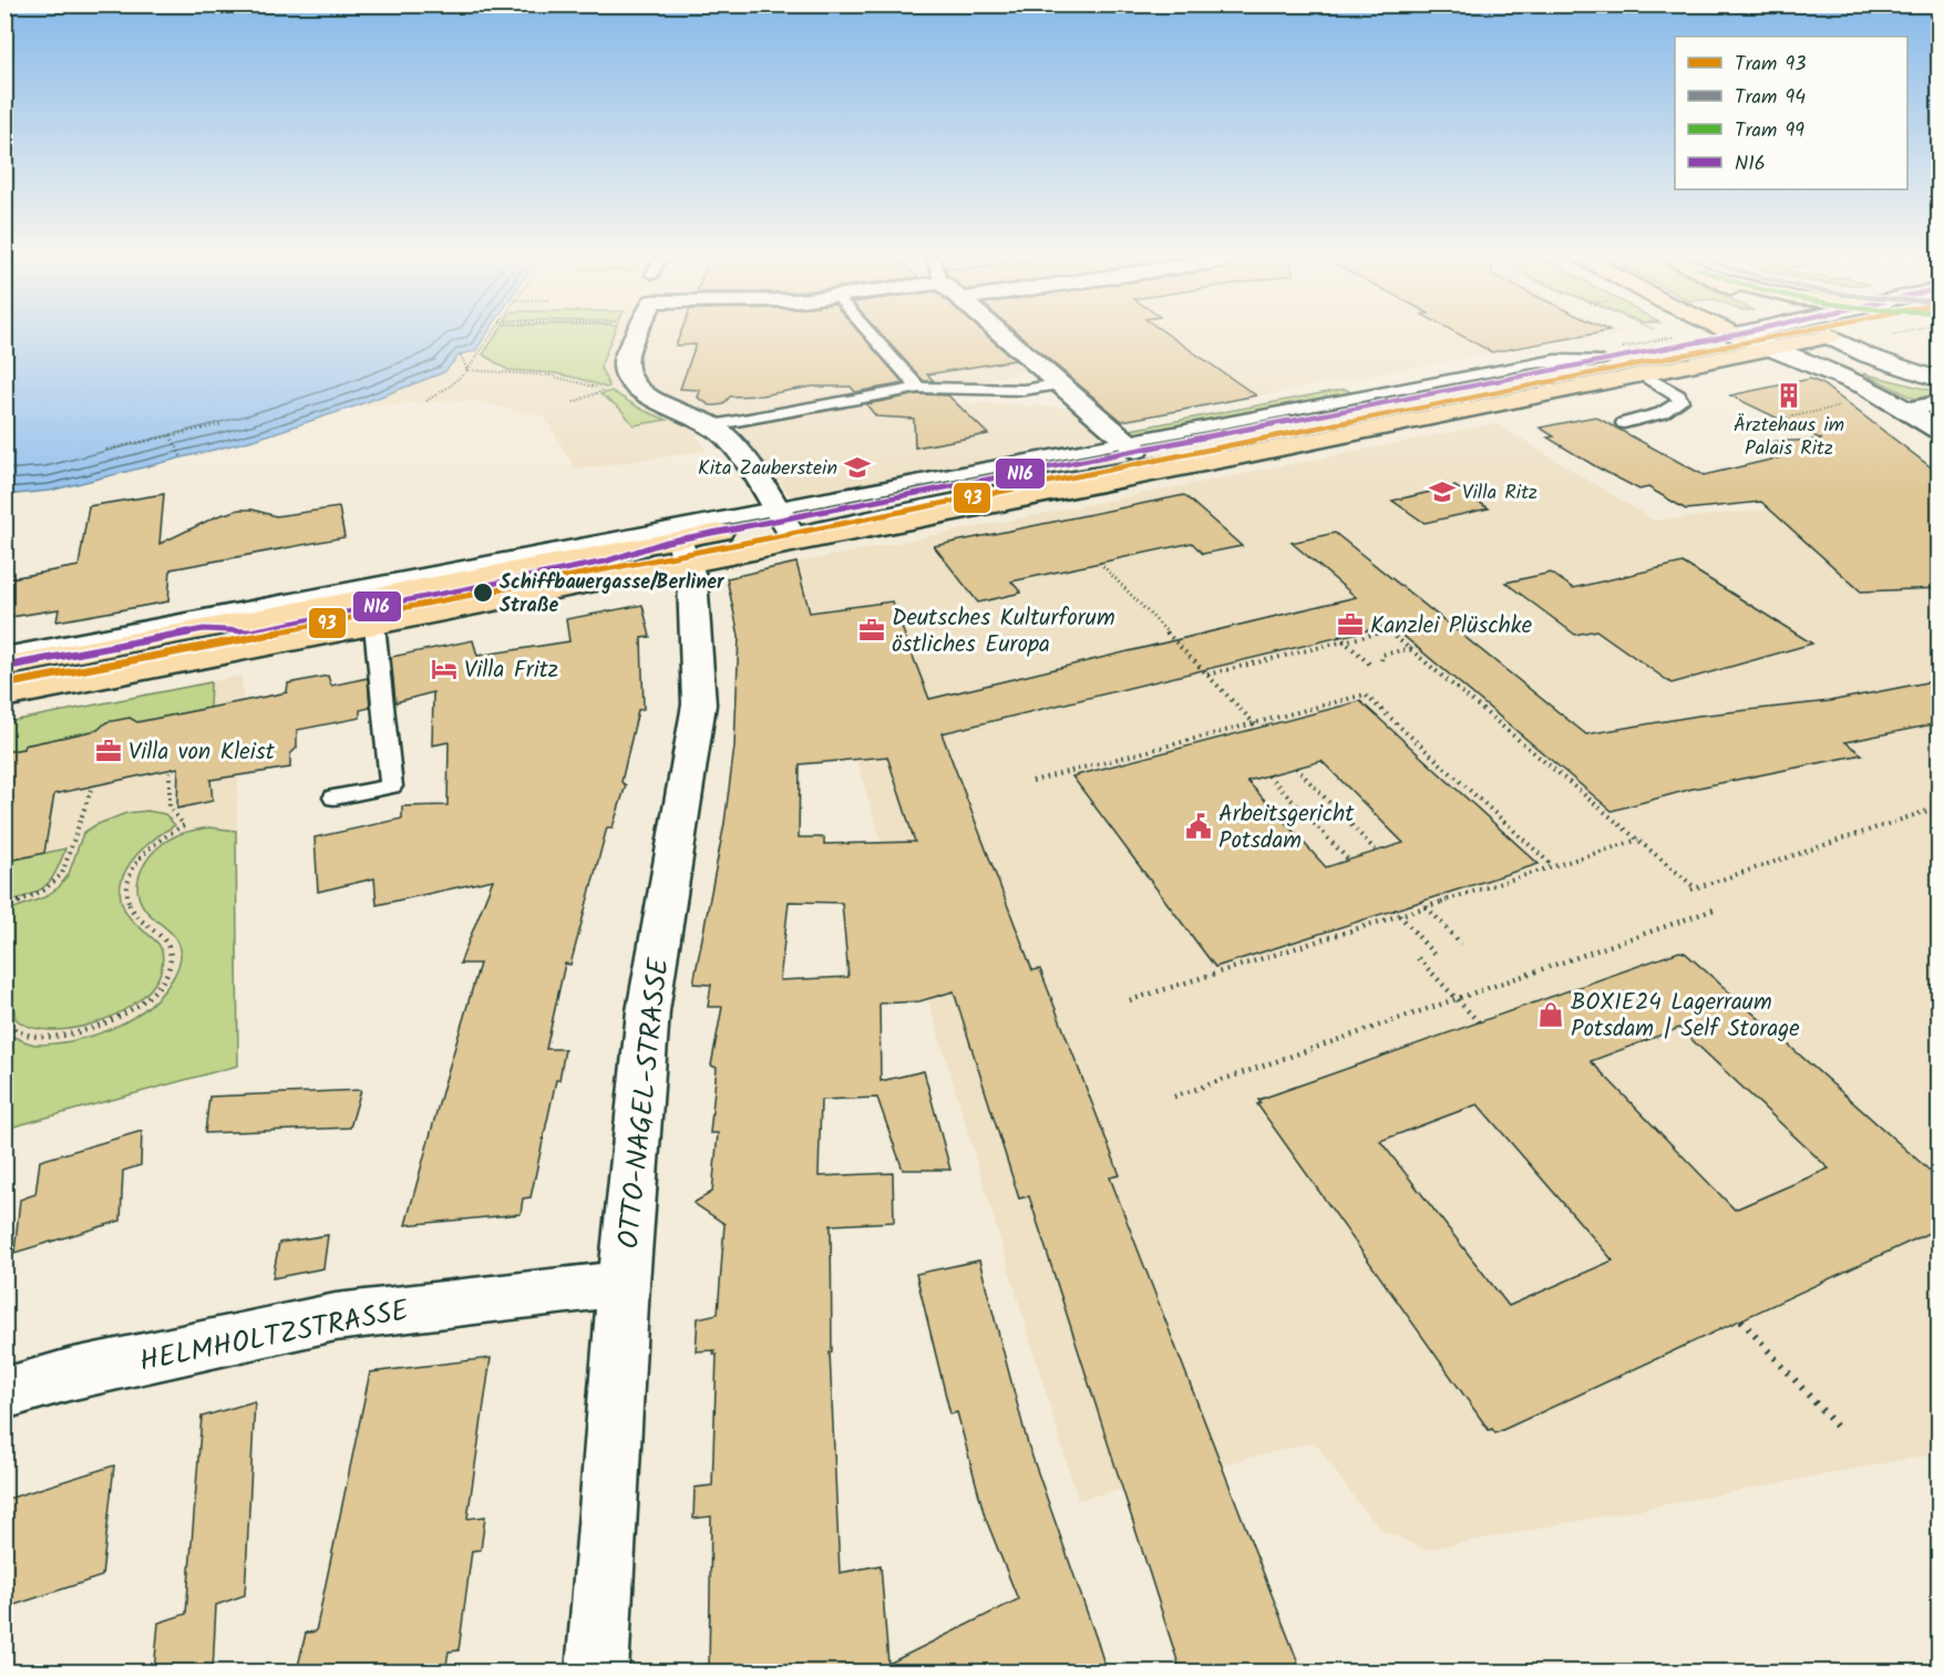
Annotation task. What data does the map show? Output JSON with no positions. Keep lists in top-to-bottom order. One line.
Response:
{"streets":{"street":["OTTO-NAGEL-STRASSE","HELMHOLTZSTRASSE"]},"crossings":[["OTTO-NAGEL-STRASSE","HELMHOLTZSTRASSE"]],"places":{"building":["Ärztehaus im Palais Ritz"],"school or university":["Kita Zauberstein","Villa Ritz"],"other":["Schiffbauergasse/Berliner Straße"],"office":["Kanzlei Plüschke","Deutsches Kulturforum östliches Europa","Villa von Kleist"],"hotel":["Villa Fritz"],"public building":["Arbeitsgericht Potsdam"],"shop":["BOXIE24 Lagerraum Potsdam | Self Storage"]},"lines":["tram line 93","transit line N16"],"legend":["Tram 93","Tram 94","Tram 99","N16"]}
